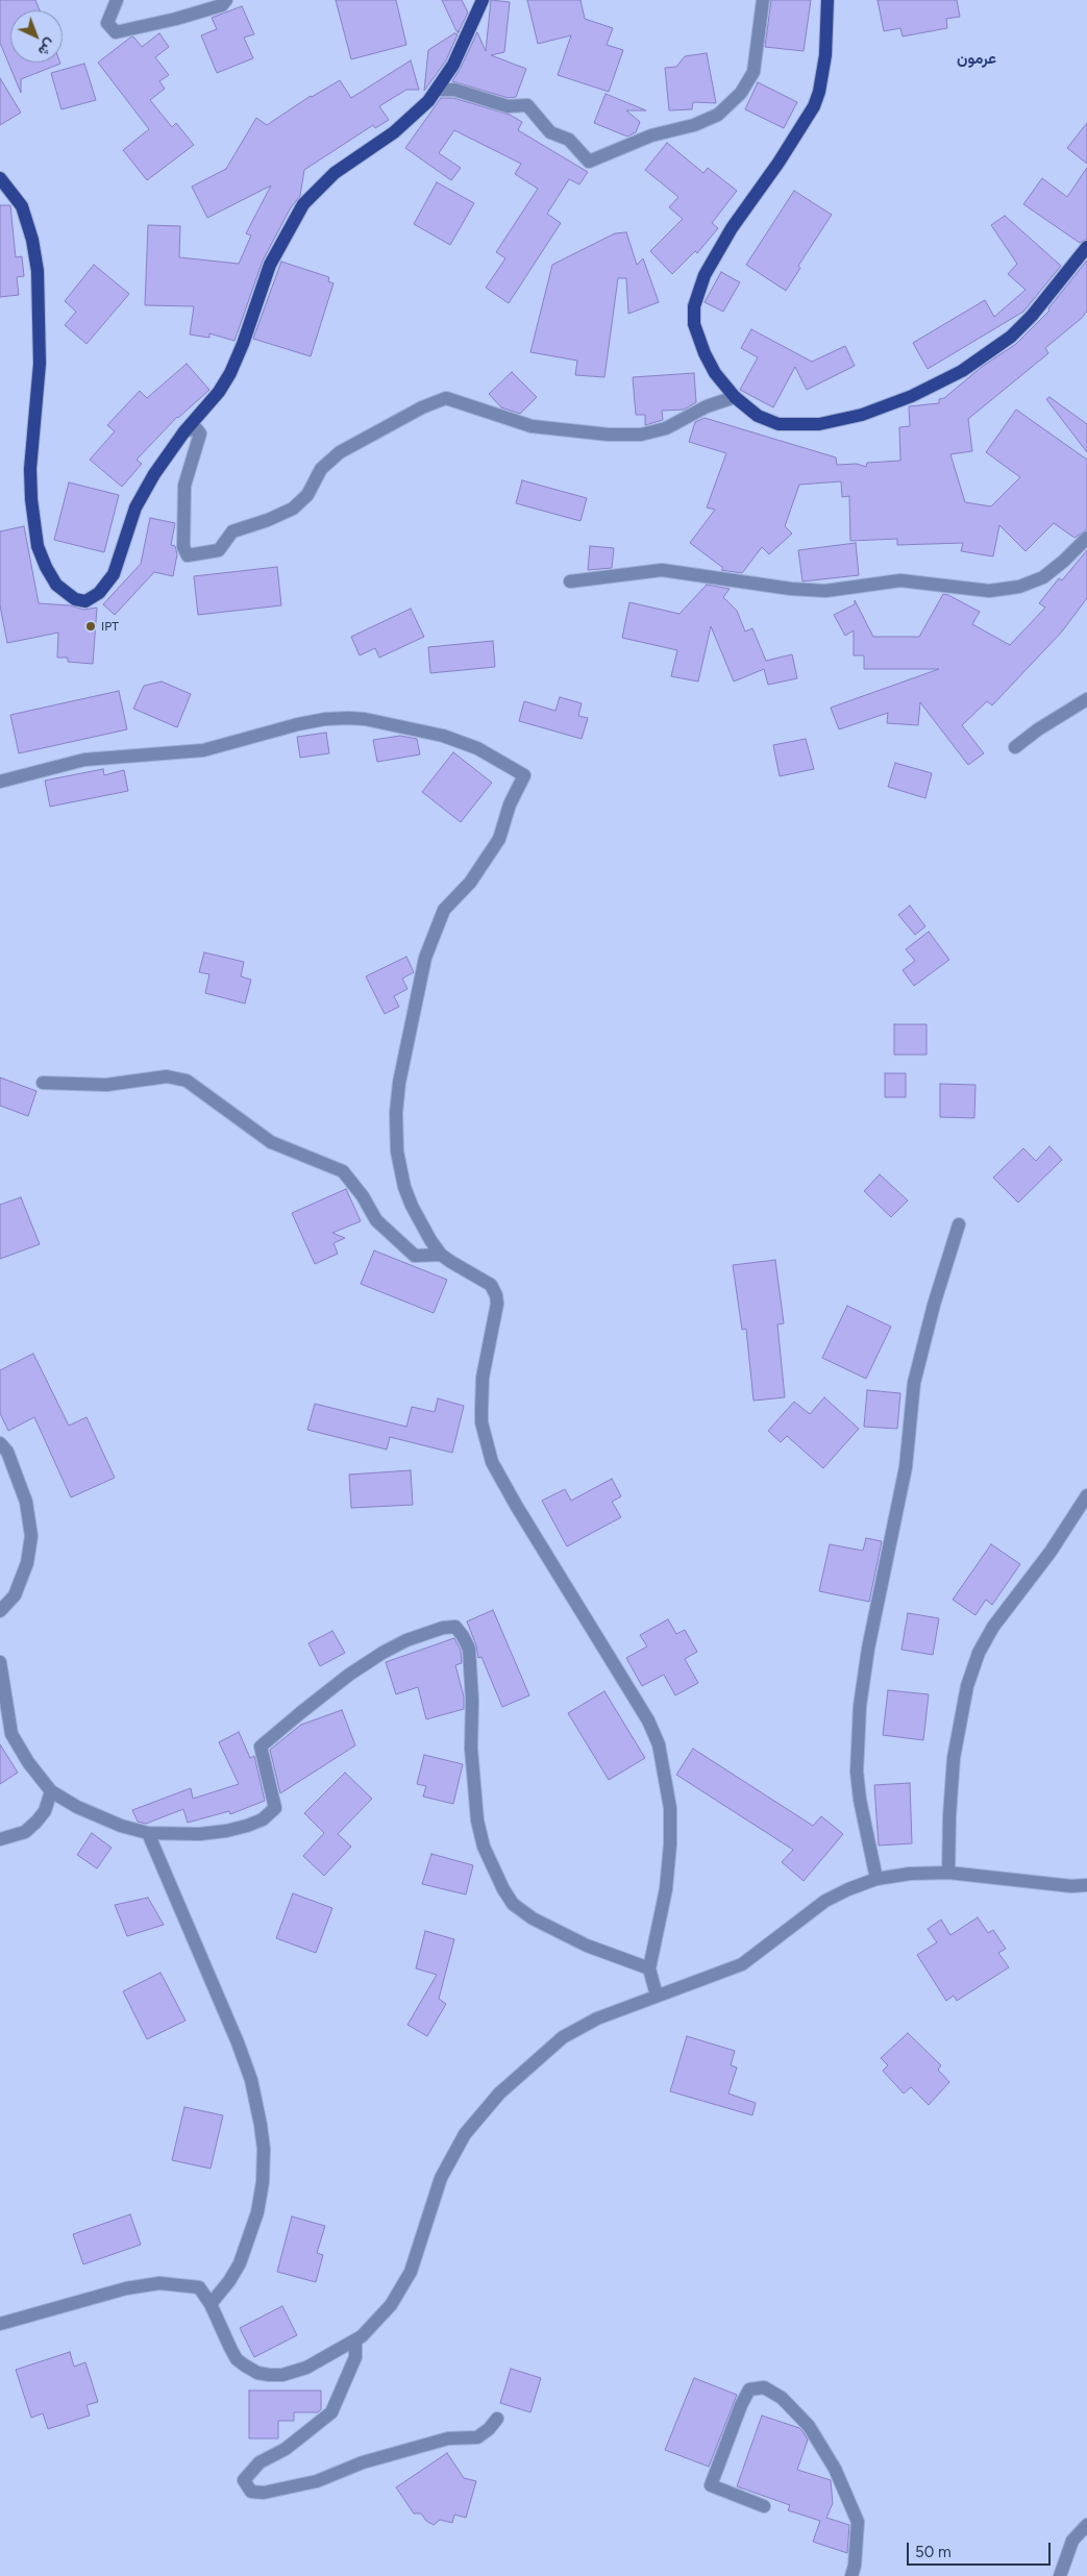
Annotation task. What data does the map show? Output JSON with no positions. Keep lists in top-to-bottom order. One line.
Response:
{"districts":["عرمون"],"places":["IPT"],"scale_bar":"50 m","north":"bottom right"}
